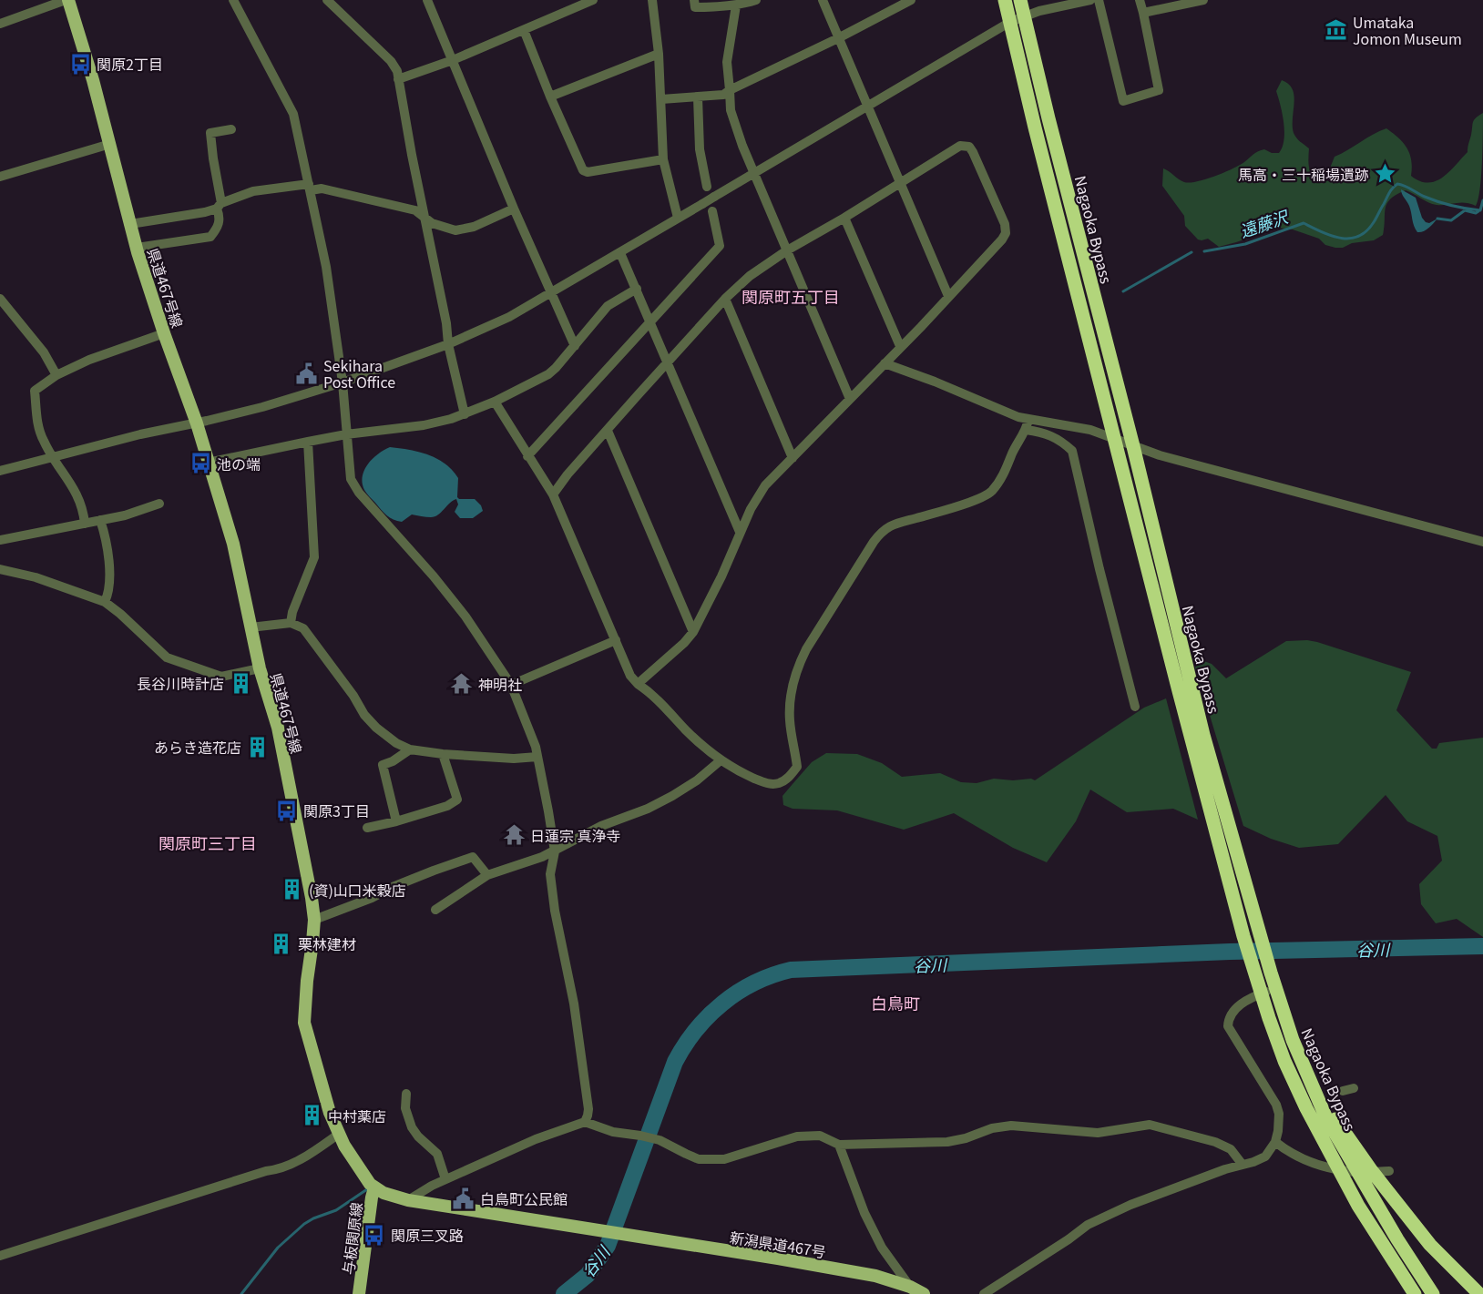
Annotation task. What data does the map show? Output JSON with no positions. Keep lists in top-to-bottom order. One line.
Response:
{"streets":{"highway":["Nagaoka Bypass"],"main road":["県道467号線","与板関原線","新潟県道467号"]},"crossings":[["県道467号線","与板関原線"]],"districts":["関原町五丁目","関原町三丁目","白鳥町"],"water":["遠藤沢","谷川"],"places":{"museum":["Umataka Jomon Museum"],"bus stop":["関原2丁目","池の端","関原3丁目","関原三叉路"],"place":["馬高・三十稲場遺跡"],"public building":["Sekihara Post Office","白鳥町公民館"],"building":["長谷川時計店","あらき造花店","(資)山口米穀店","栗林建材","中村薬店"],"temple":["神明社","日蓮宗 真浄寺"]}}
